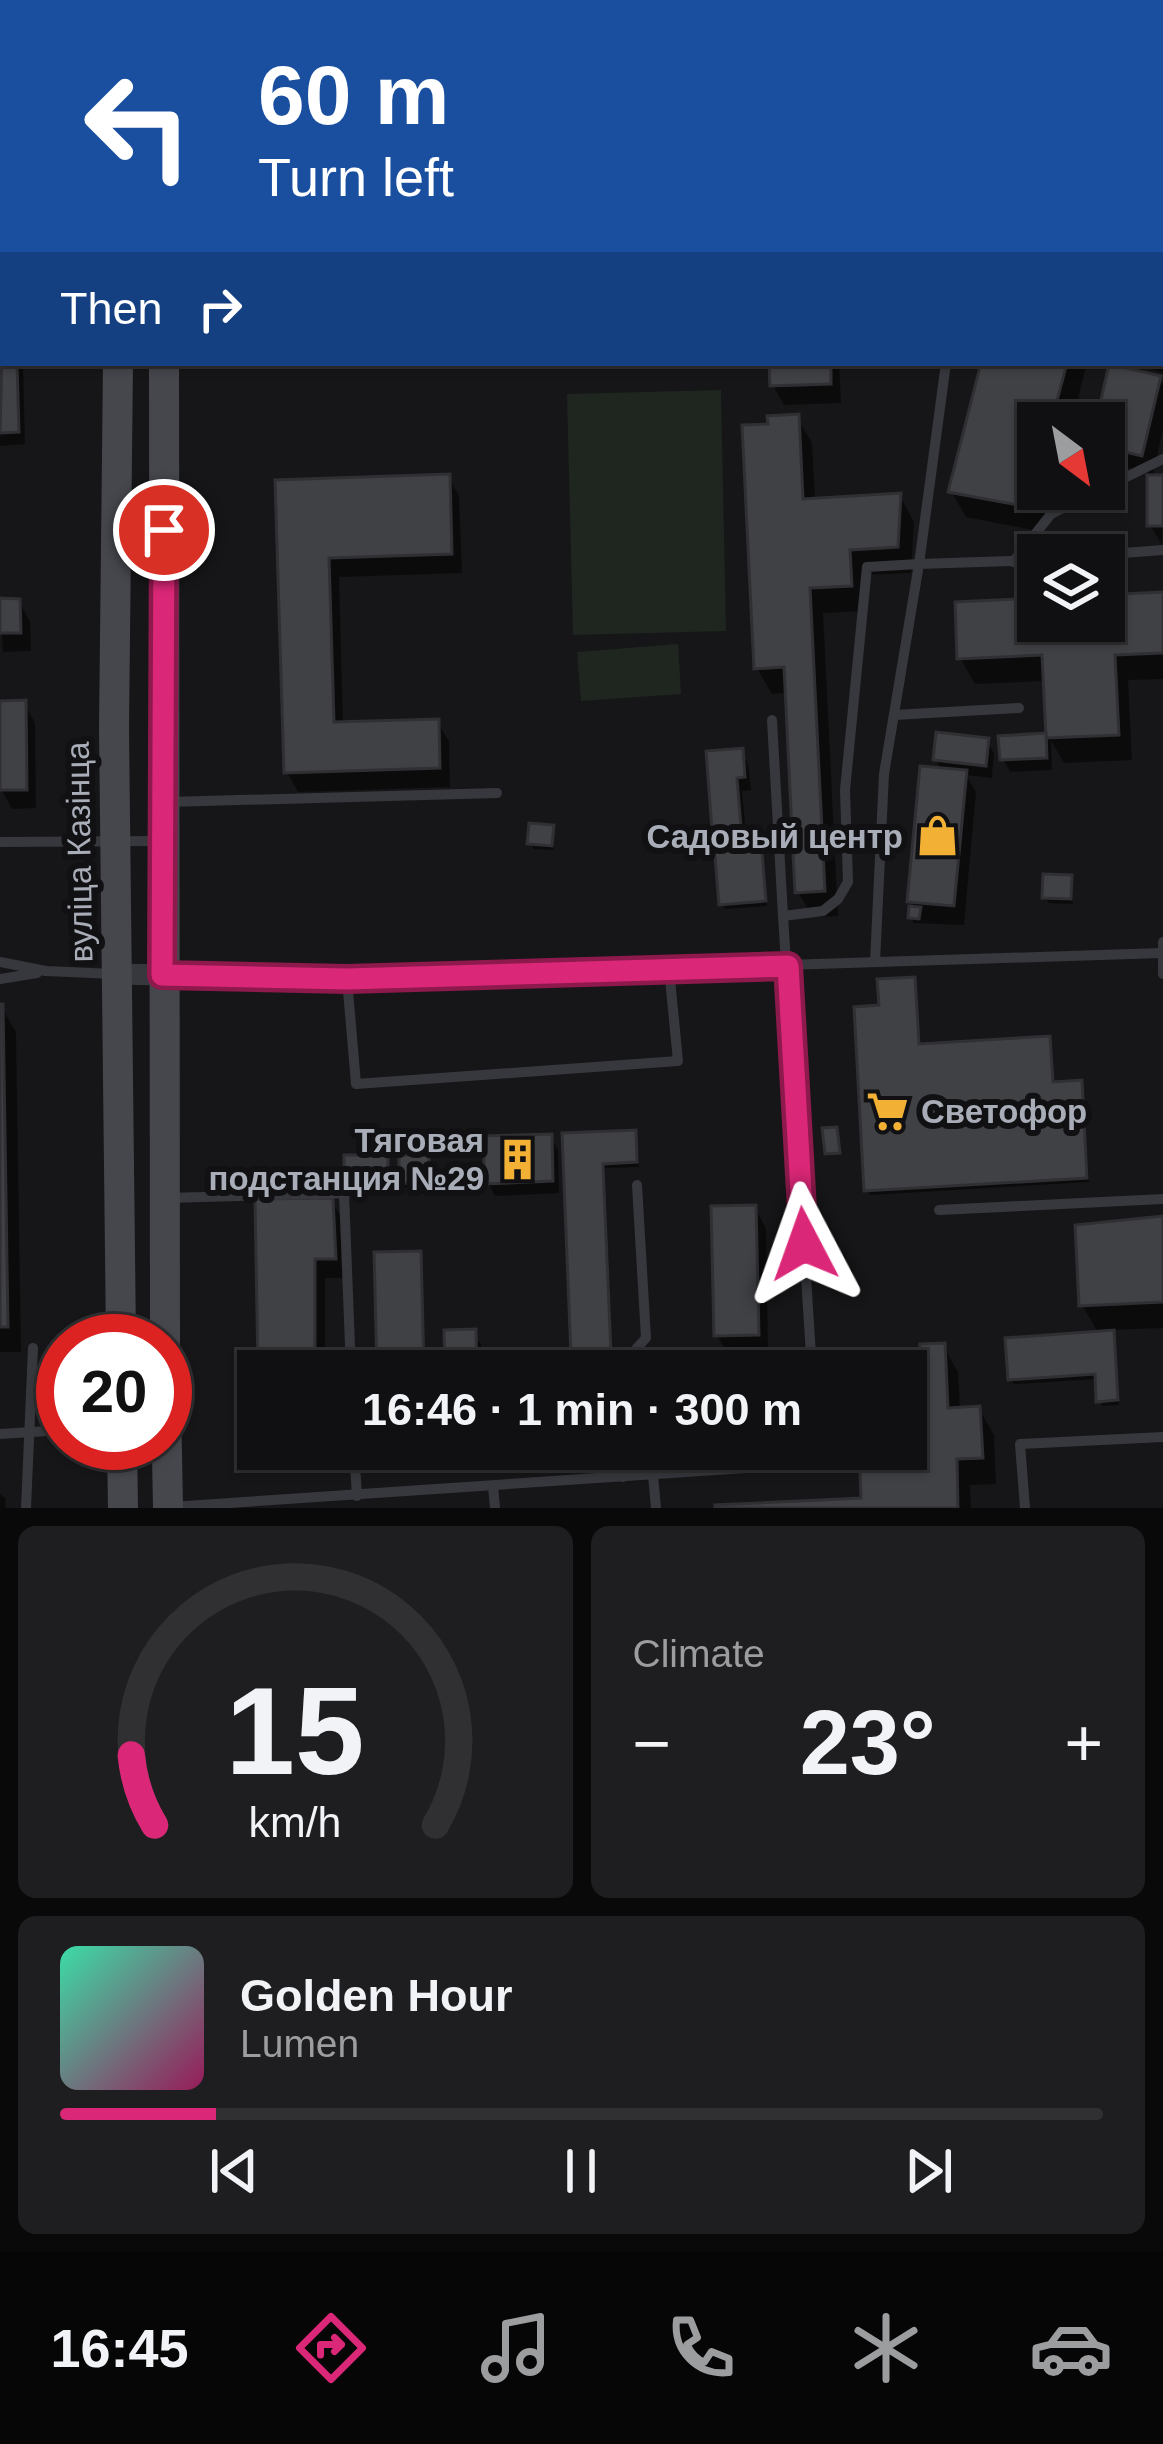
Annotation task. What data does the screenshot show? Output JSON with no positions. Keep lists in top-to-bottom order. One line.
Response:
{"streets":{"main road":["вуліца Казінца"]},"places":{"shop":["Садовый центр"],"supermarket":["Светофор"],"building":["Тяговая подстанция №29"]},"north":"bottom right","page":{"turn":["60 m","Turn left"],"then":"Then","limit":"20","trip":"16:46 · 1 min · 300 m","tile":"Climate","heat":["−","23°","+"],"song":["Golden Hour","Lumen"],"tabs":"16:45","gauge":["15","km/h"]}}
